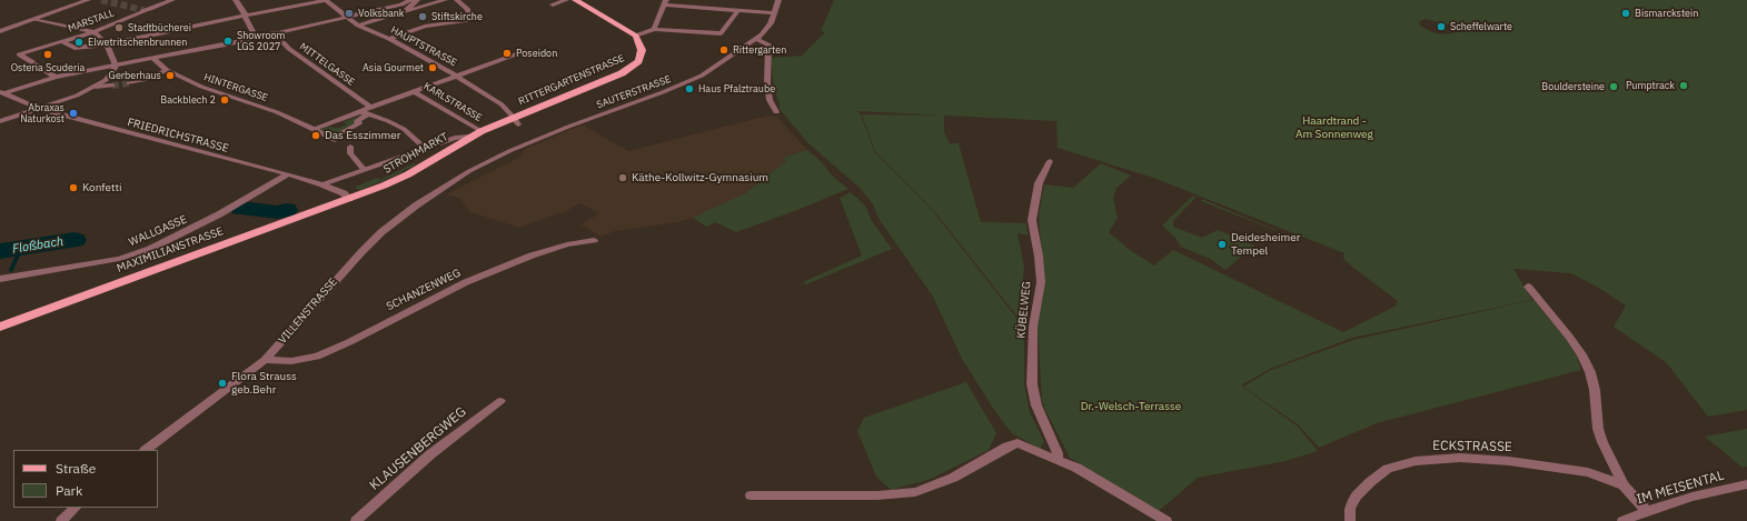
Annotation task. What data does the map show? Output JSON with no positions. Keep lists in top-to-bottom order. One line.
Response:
{"streets":{"main road":["RITTERGARTENSTRASSE","STROHMARKT","MAXIMILIANSTRASSE"],"street":["MARSTALL","HAUPTSTRASSE","MITTELGASSE","HINTERGASSE","SAUTERSTRASSE","KARLSTRASSE","FRIEDRICHSTRASSE","WALLGASSE","SCHANZENWEG","KÜBELWEG","VILLENSTRASSE","ECKSTRASSE","KLAUSENBERGWEG","IM MEISENTAL"]},"crossings":[["MARSTALL","HAUPTSTRASSE"],["HAUPTSTRASSE","RITTERGARTENSTRASSE"],["HAUPTSTRASSE","STROHMARKT"],["MITTELGASSE","HINTERGASSE"],["MITTELGASSE","STROHMARKT"],["RITTERGARTENSTRASSE","STROHMARKT"],["SAUTERSTRASSE","VILLENSTRASSE"],["KARLSTRASSE","STROHMARKT"],["FRIEDRICHSTRASSE","STROHMARKT"],["FRIEDRICHSTRASSE","WALLGASSE"],["FRIEDRICHSTRASSE","MAXIMILIANSTRASSE"],["STROHMARKT","MAXIMILIANSTRASSE"],["SCHANZENWEG","VILLENSTRASSE"],["ECKSTRASSE","IM MEISENTAL"]],"water":["Floßbach"],"parks":["Haardtrand - Am Sonnenweg","Dr.-Welsch-Terrasse"],"places":["Volksbank","Bismarckstein","Stiftskirche","Scheffelwarte","Stadtbücherei","Showroom LGS 2027","Elwetritschenbrunnen","Rittergarten","Poseidon","Osteria Scuderia","Asia Gourmet","Gerberhaus","Pumptrack","Bouldersteine","Haus Pfalztraube","Backblech 2","Abraxas Naturkost","Das Esszimmer","Käthe-Kollwitz-Gymnasium","Konfetti","Deidesheimer Tempel","Flora Strauss geb.Behr"],"legend":["Straße","Park"]}
